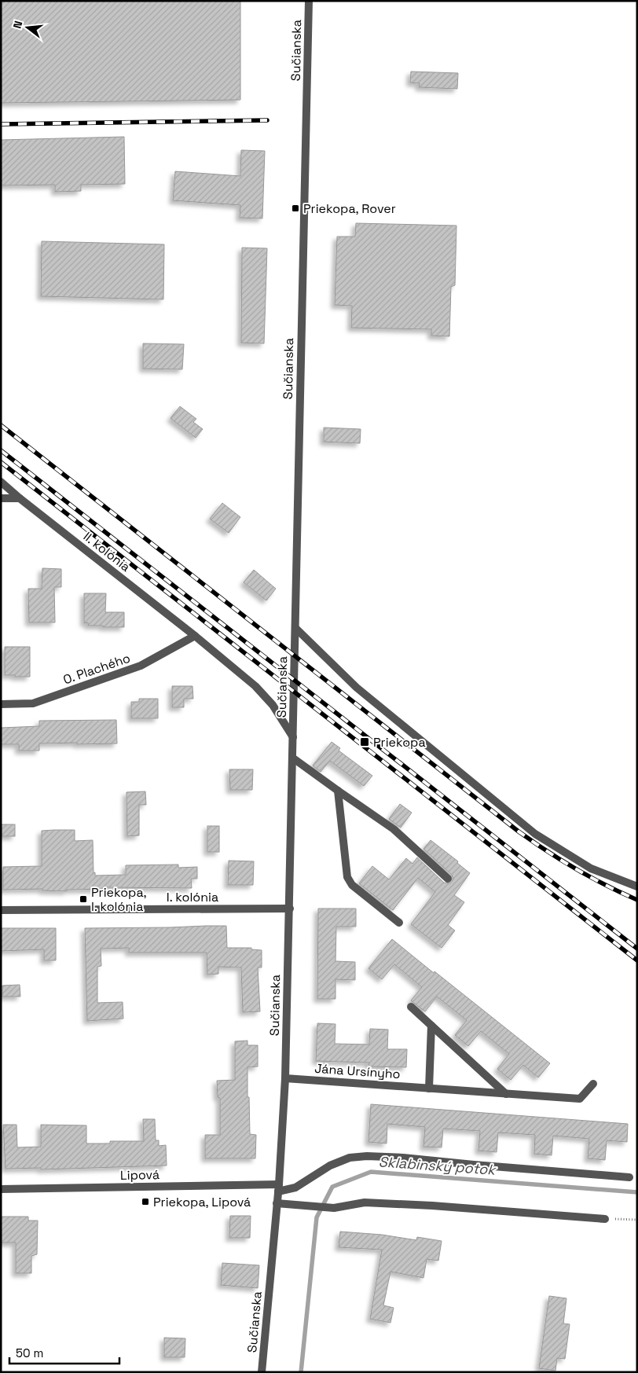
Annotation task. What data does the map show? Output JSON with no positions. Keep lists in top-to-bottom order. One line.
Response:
{"streets":{"street":["Sučianska","II. kolónia","O. Plachého","I. kolónia","Jána Ursínyho","Lipová"]},"crossings":[["Sučianska","II. kolónia"],["Sučianska","I. kolónia"],["Sučianska","Jána Ursínyho"],["Sučianska","Lipová"],["II. kolónia","O. Plachého"]],"water":["Sklabinský potok"],"places":{"transit":["Priekopa, Rover","Priekopa","Priekopa, I. kolónia","Priekopa, Lipová"]},"scale_bar":"50 m","north":"left"}
